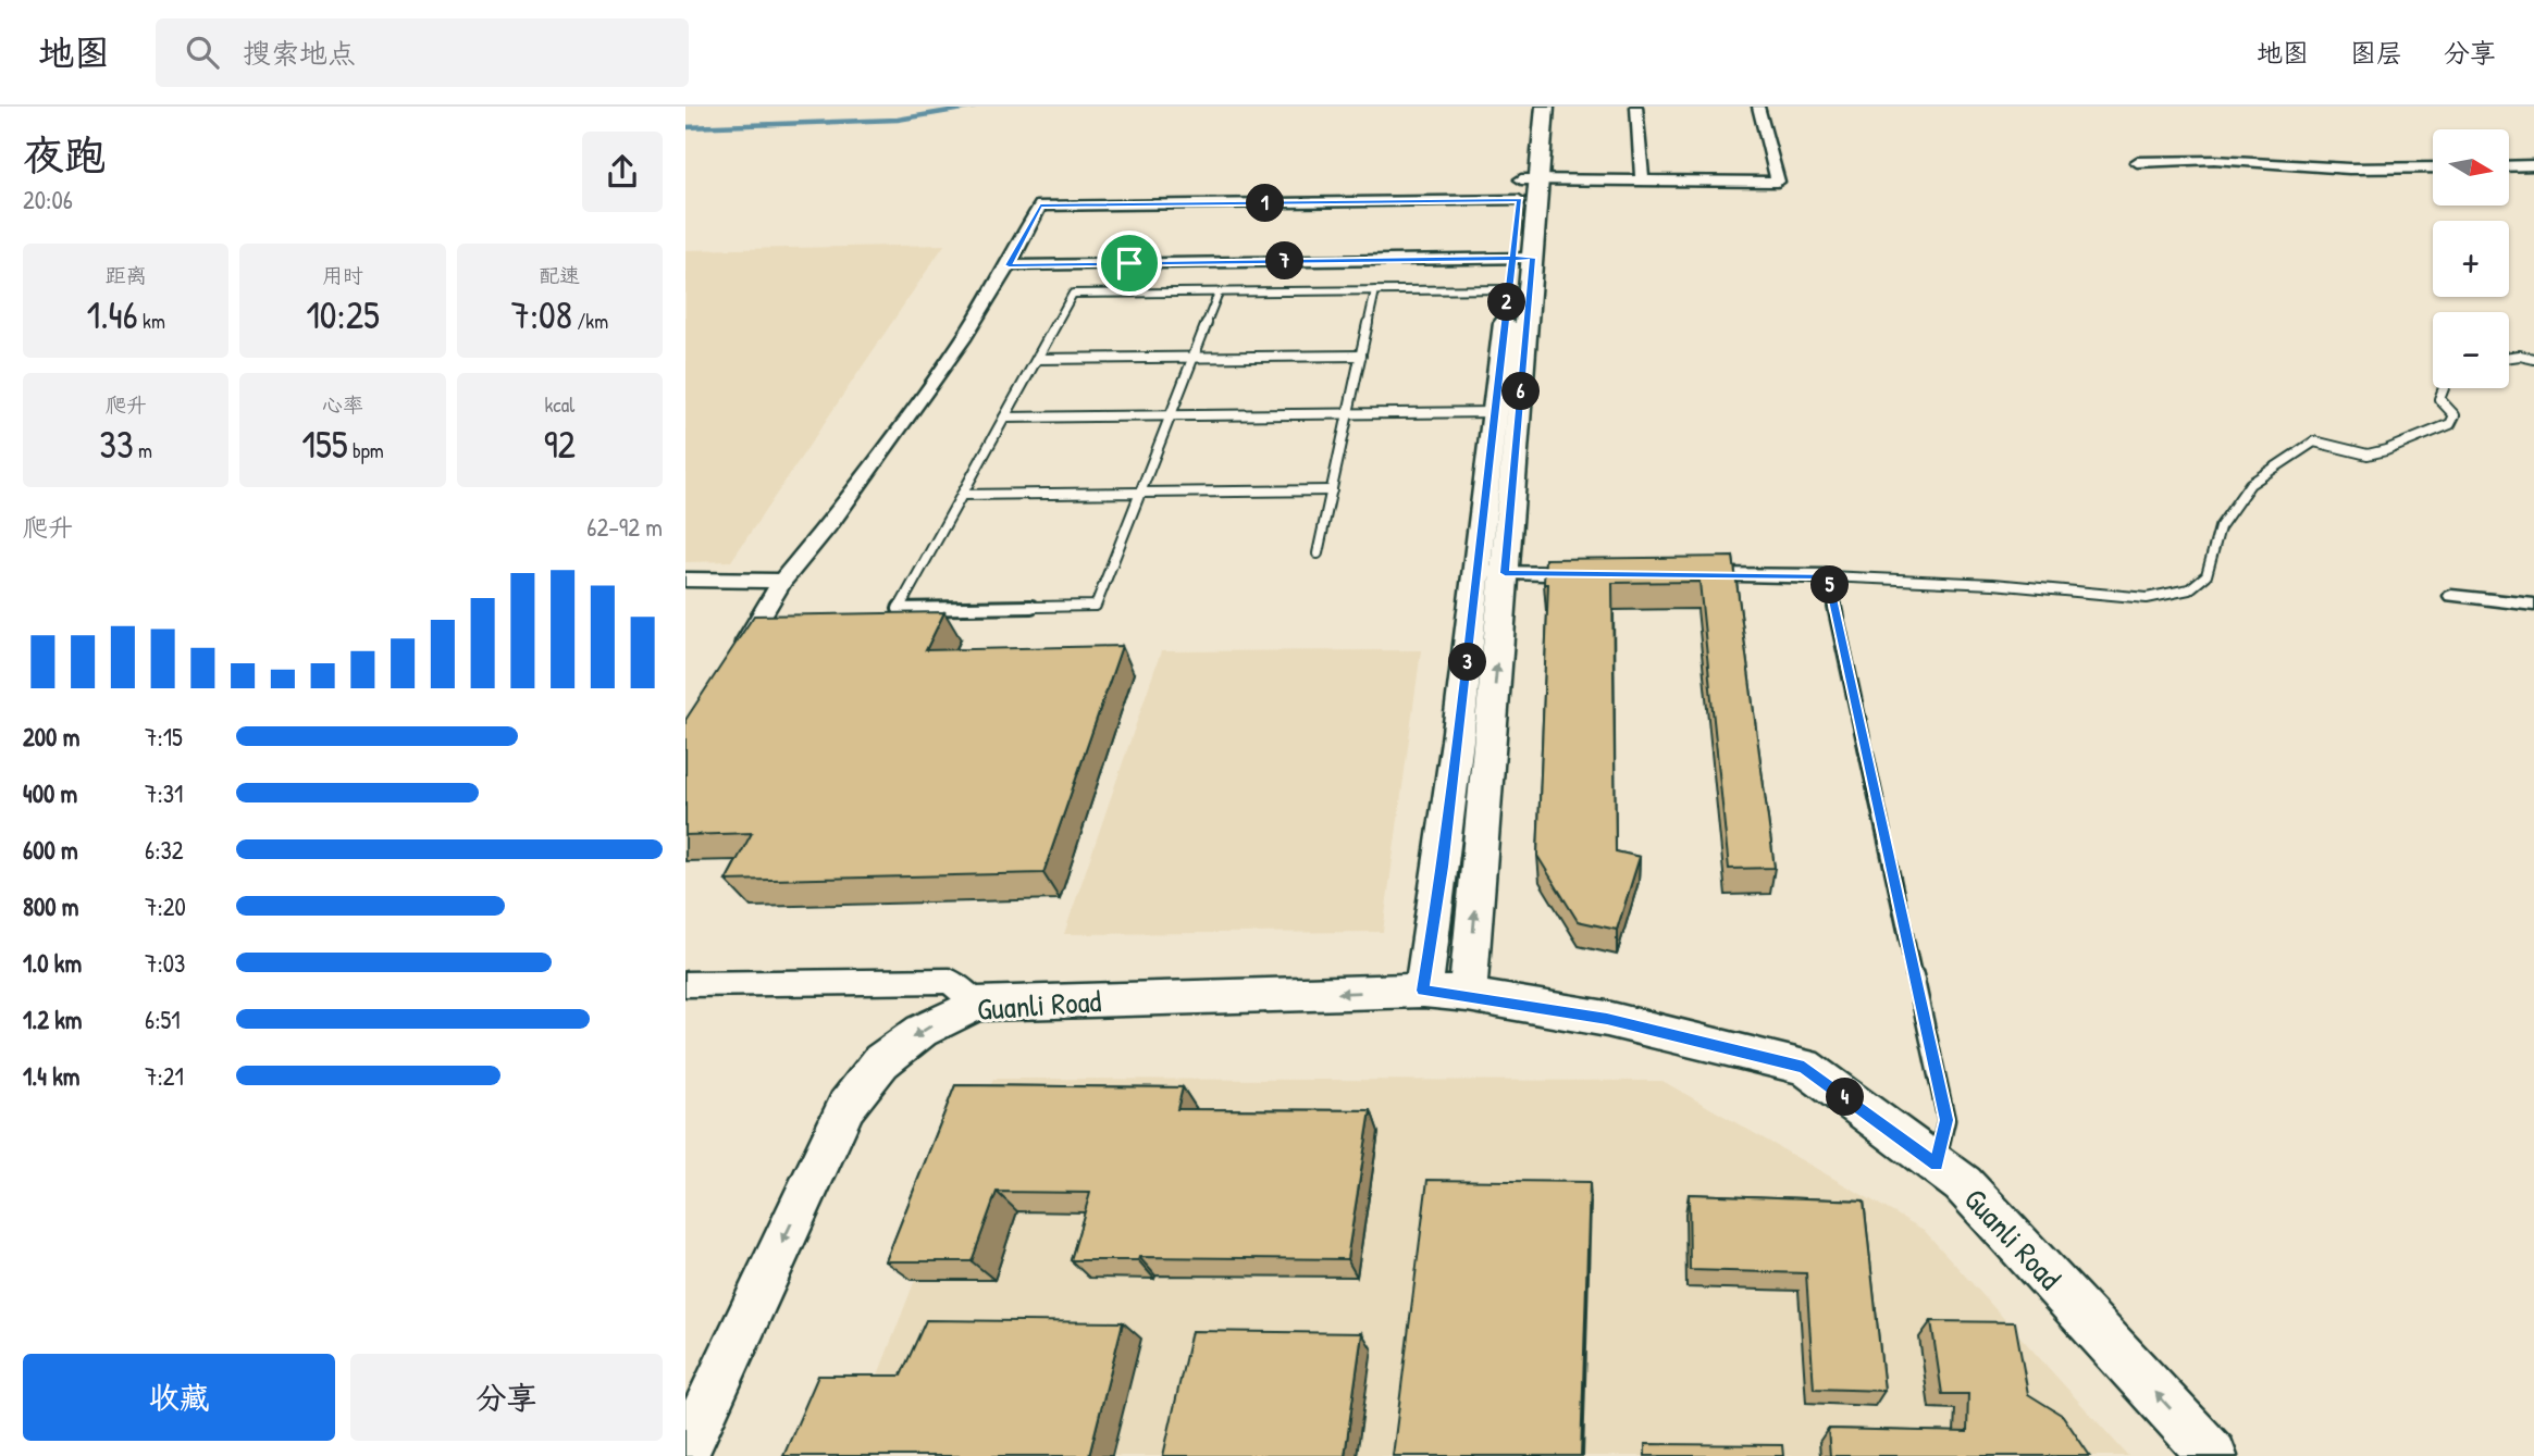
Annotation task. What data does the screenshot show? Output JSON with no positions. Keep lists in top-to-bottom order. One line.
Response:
{"streets":{"main road":["Guanli Road"]},"north":"right","page":{"header":"地图","search":"搜索地点","nav":["地图","图层","分享"],"heading":["夜跑","20:06"],"map_buttons":["+","−"],"pins":["1","7","2","6","5","3","4"],"stats":[["距离","1.46 km"],["用时","10:25"],["配速","7:08 /km"],["爬升","33 m"],["心率","155 bpm"],["kcal","92"]],"chart":["爬升","62–92 m"],"list":[{"name":"200 m","note":"7:15"},{"name":"400 m","note":"7:31"},{"name":"600 m","note":"6:32"},{"name":"800 m","note":"7:20"},{"name":"1.0 km","note":"7:03"},{"name":"1.2 km","note":"6:51"},{"name":"1.4 km","note":"7:21"}],"buttons":["收藏","分享"]}}
